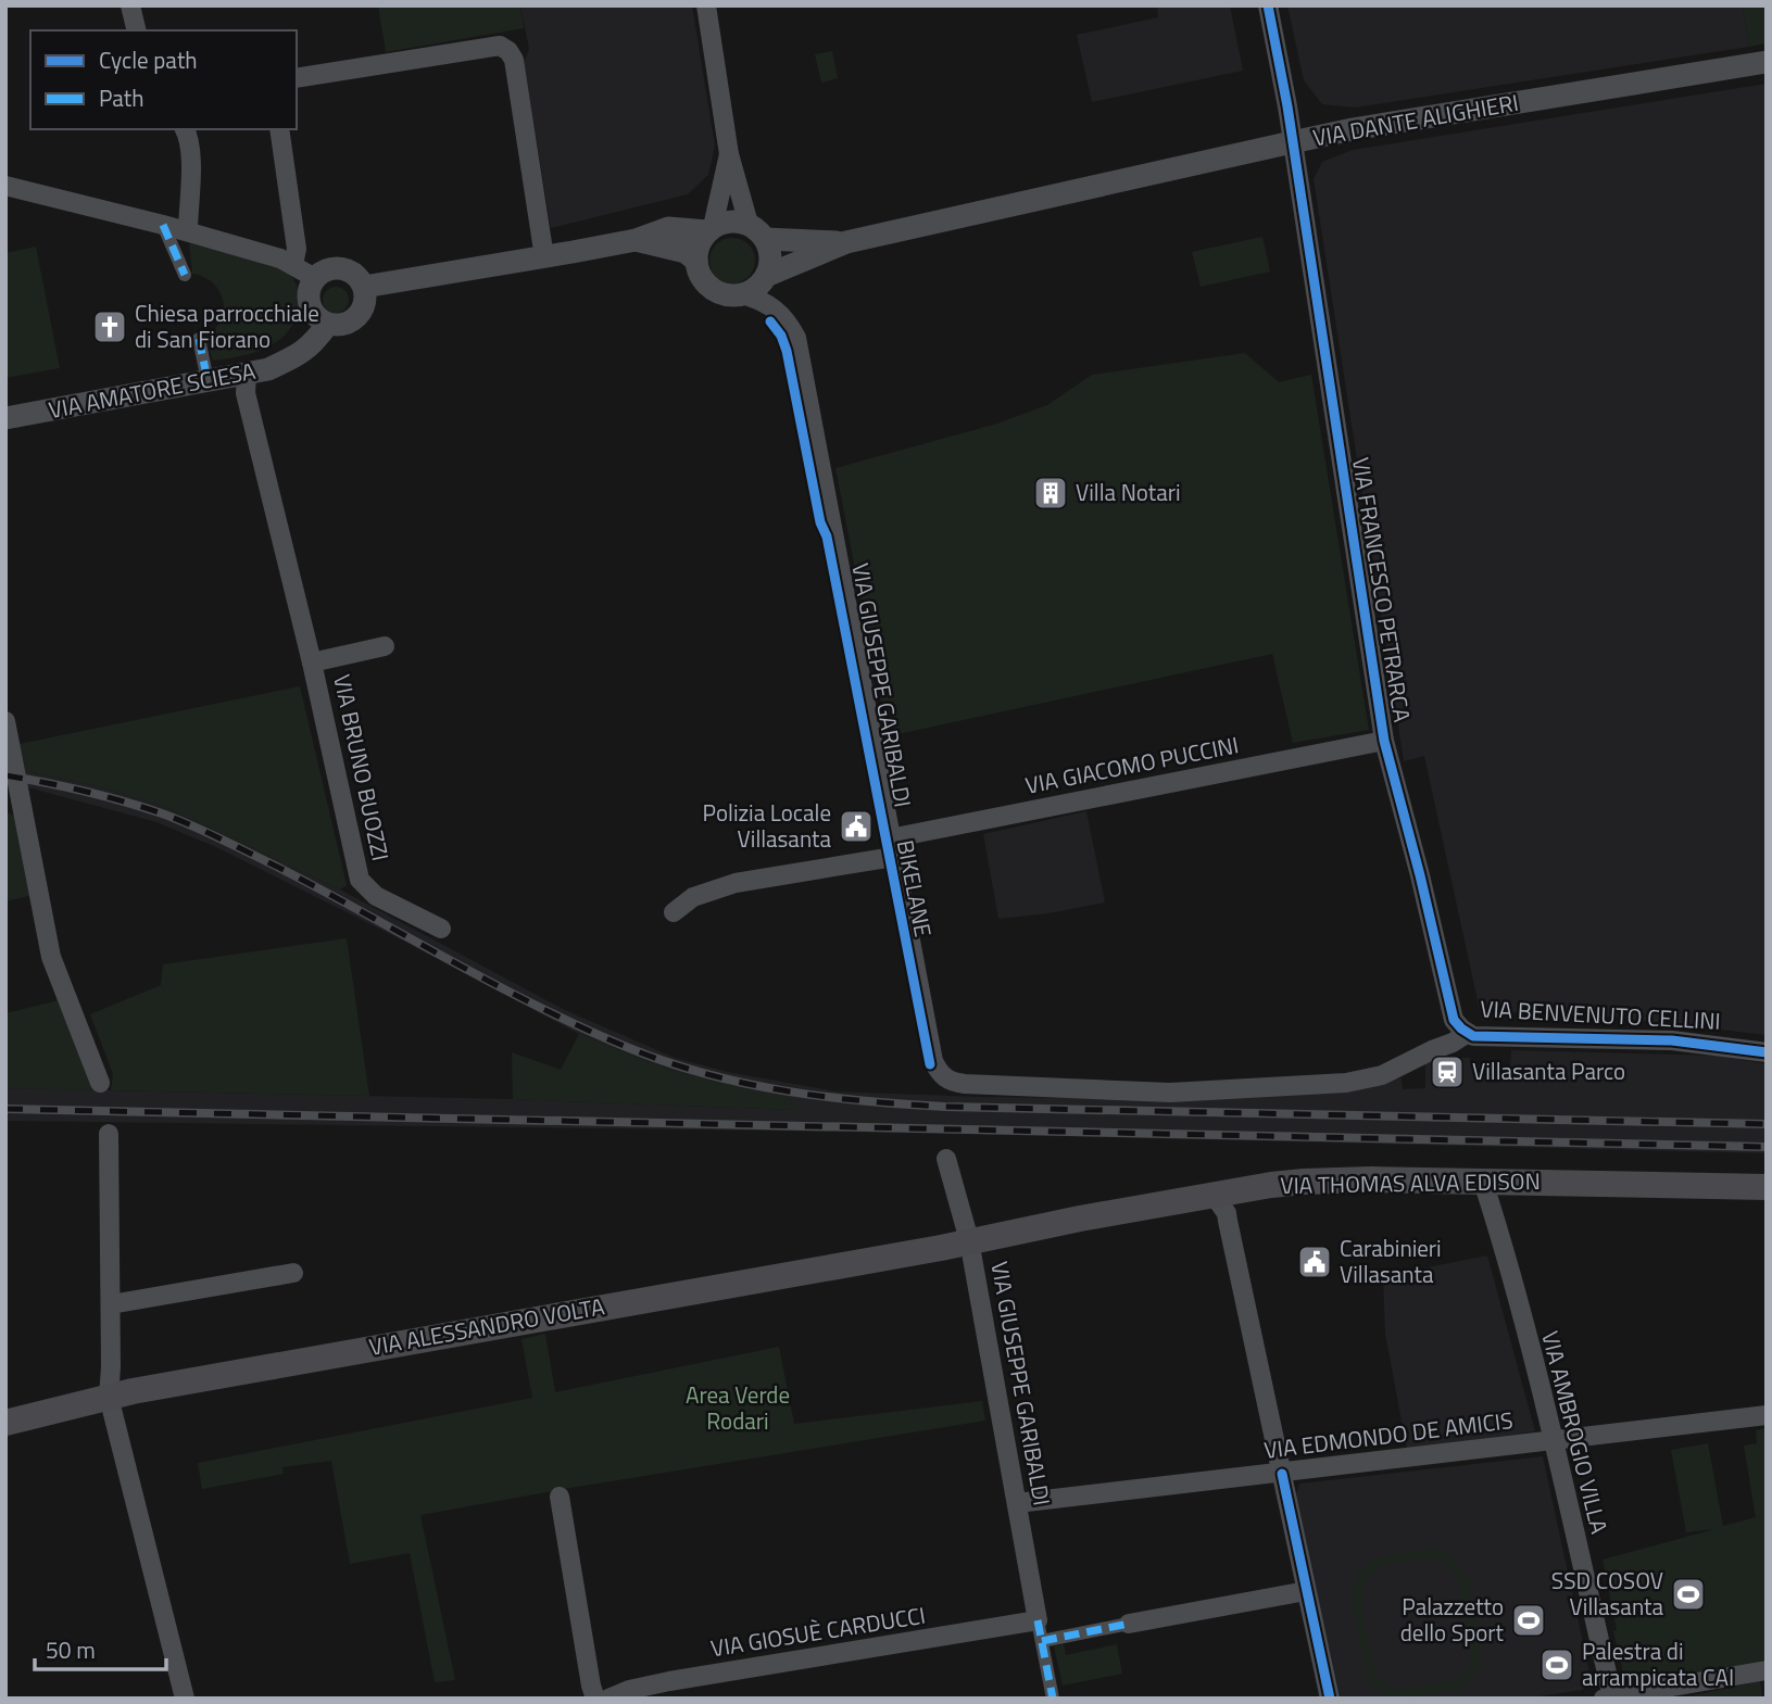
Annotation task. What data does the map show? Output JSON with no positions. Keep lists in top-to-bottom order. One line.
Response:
{"streets":{"main road":["VIA THOMAS ALVA EDISON","VIA ALESSANDRO VOLTA"],"street":["VIA DANTE ALIGHIERI","VIA AMATORE SCIESA","VIA FRANCESCO PETRARCA","VIA GIUSEPPE GARIBALDI","VIA GIACOMO PUCCINI","VIA BRUNO BUOZZI","VIA BENVENUTO CELLINI","VIA AMBROGIO VILLA","VIA EDMONDO DE AMICIS","VIA GIOSUÈ CARDUCCI"],"cycle path":["BIKELANE"]},"crossings":[["VIA DANTE ALIGHIERI","VIA FRANCESCO PETRARCA"],["VIA DANTE ALIGHIERI","VIA GIUSEPPE GARIBALDI"],["VIA AMATORE SCIESA","VIA BRUNO BUOZZI"],["VIA FRANCESCO PETRARCA","VIA GIACOMO PUCCINI"],["VIA FRANCESCO PETRARCA","VIA BENVENUTO CELLINI"],["VIA GIUSEPPE GARIBALDI","VIA GIACOMO PUCCINI"],["VIA GIUSEPPE GARIBALDI","VIA BENVENUTO CELLINI"],["VIA GIUSEPPE GARIBALDI","VIA THOMAS ALVA EDISON"],["VIA GIUSEPPE GARIBALDI","VIA ALESSANDRO VOLTA"],["VIA GIUSEPPE GARIBALDI","VIA EDMONDO DE AMICIS"],["VIA GIUSEPPE GARIBALDI","VIA GIOSUÈ CARDUCCI"],["VIA THOMAS ALVA EDISON","VIA ALESSANDRO VOLTA"],["VIA THOMAS ALVA EDISON","VIA AMBROGIO VILLA"],["VIA AMBROGIO VILLA","VIA EDMONDO DE AMICIS"]],"parks":["Area Verde Rodari"],"places":{"church":["Chiesa parrocchiale di San Fiorano"],"building":["Villa Notari"],"public building":["Polizia Locale Villasanta","Carabinieri Villasanta"],"station":["Villasanta Parco"],"sports":["SSD COSOV Villasanta","Palazzetto dello Sport","Palestra di arrampicata CAI"]},"legend":["Cycle path","Path"],"scale_bar":"50 m"}
